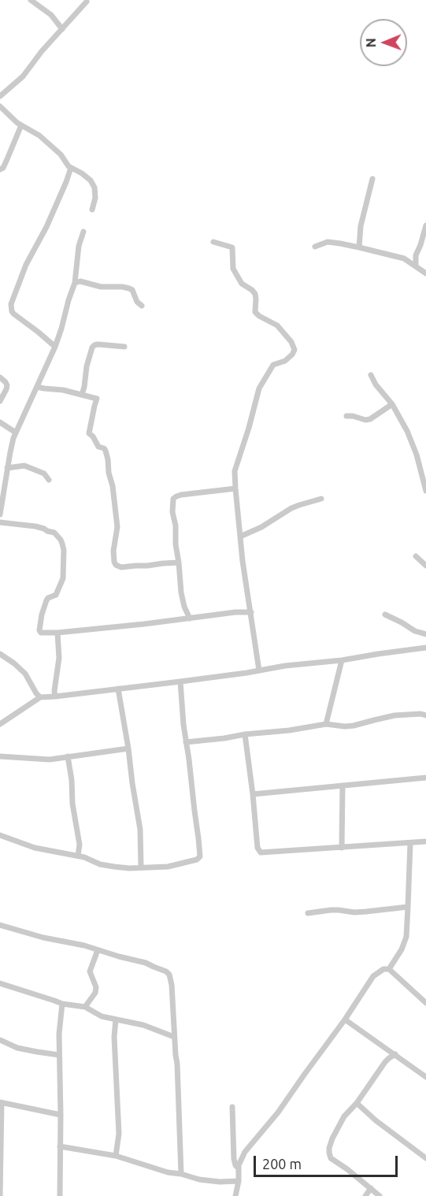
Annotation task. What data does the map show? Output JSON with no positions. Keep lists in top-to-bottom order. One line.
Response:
{"scale_bar":"200 m","north":"left"}
